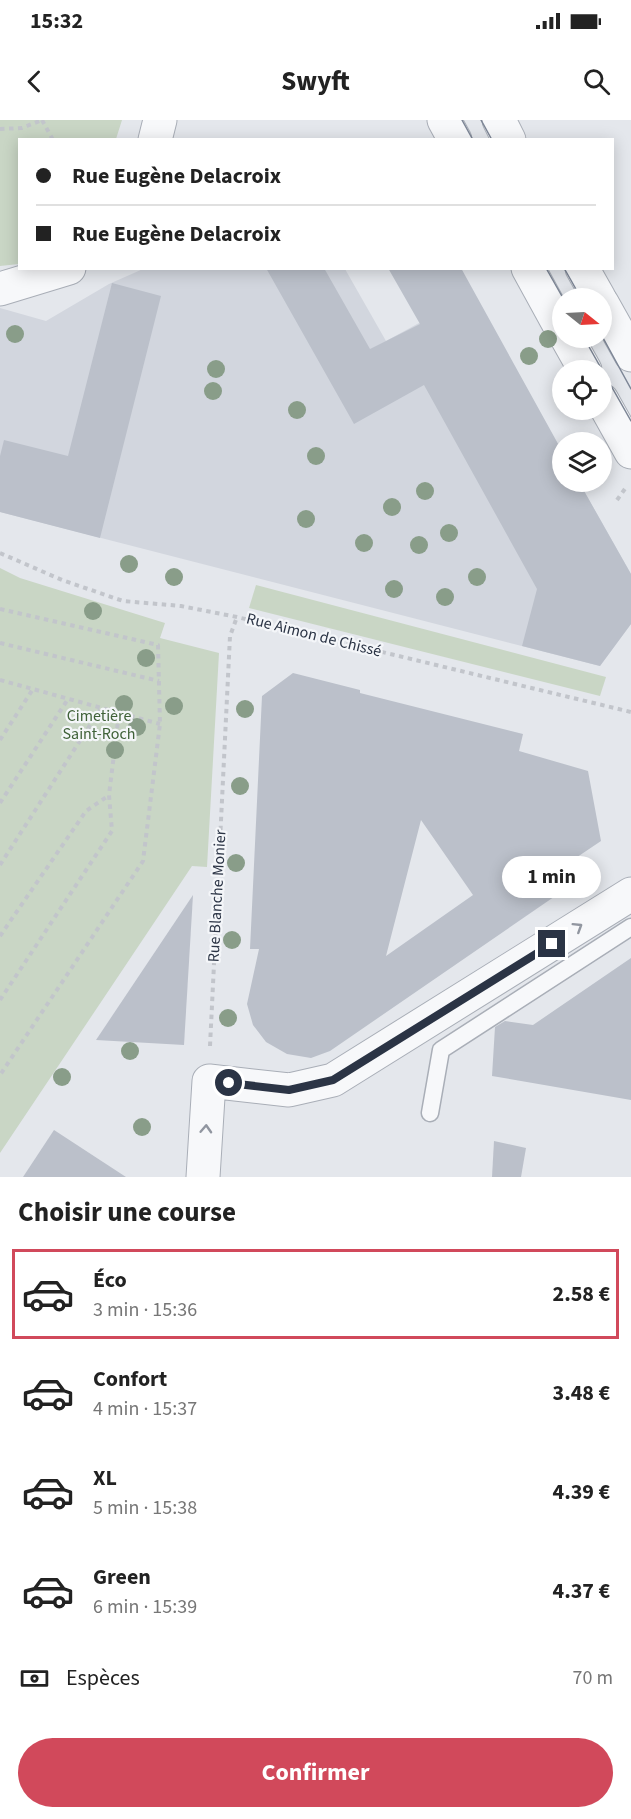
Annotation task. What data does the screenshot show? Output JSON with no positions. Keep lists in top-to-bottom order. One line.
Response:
{"streets":{"path":["Rue Aimon de Chissé","Rue Blanche Monier"]},"crossings":[["Rue Aimon de Chissé","Rue Blanche Monier"]],"parks":["Cimetière Saint-Roch"],"north":"right","page":{"status":"15:32","header":"Swyft","banner":["Rue Eugène Delacroix","Rue Eugène Delacroix"],"bubble":"1 min","heading":"Choisir une course","list":[{"name":"Éco","note":"3 min · 15:36","value":"2.58 €"},{"name":"Confort","note":"4 min · 15:37","value":"3.48 €"},{"name":"XL","note":"5 min · 15:38","value":"4.39 €"},{"name":"Green","note":"6 min · 15:39","value":"4.37 €"}],"pay":["Espèces","70 m"],"buttons":"Confirmer"}}
